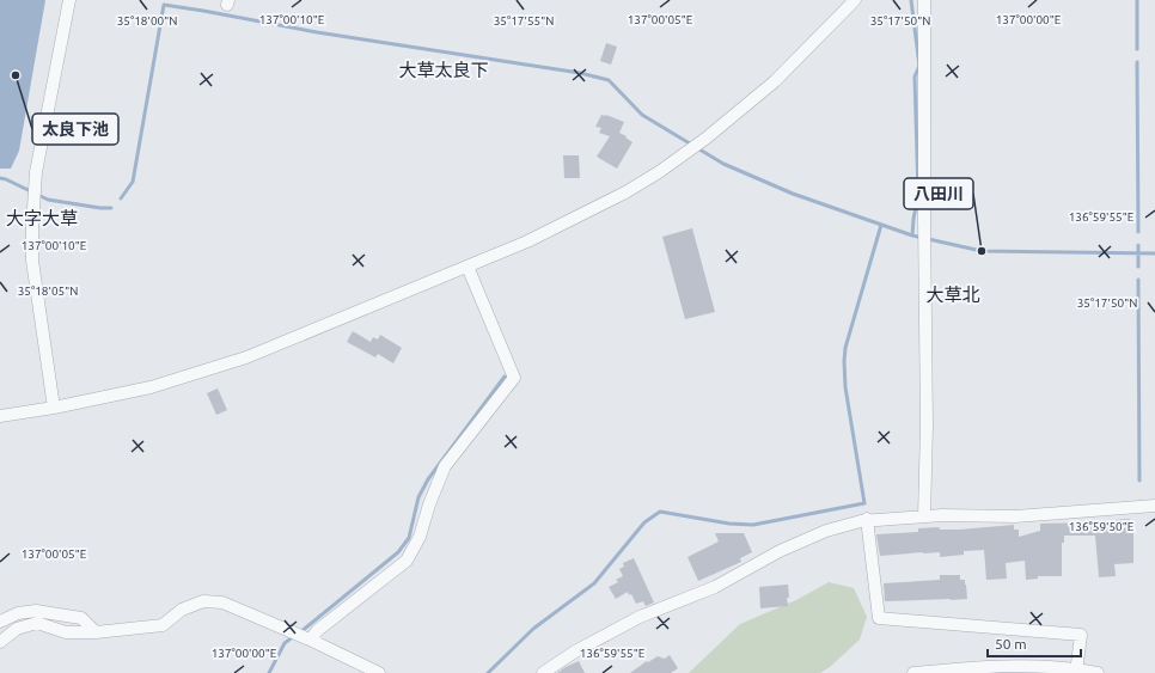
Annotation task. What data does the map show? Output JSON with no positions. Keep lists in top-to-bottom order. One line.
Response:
{"districts":["大草太良下","大字大草","大草北"],"places":["太良下池","八田川"],"scale_bar":"50 m","coordinates":["137°00'05\"E","137°00'10\"E","137°00'00\"E","35°18'00\"N","35°17'55\"N","35°17'50\"N","136°59'55\"E","35°18'05\"N","136°59'50\"E"]}
